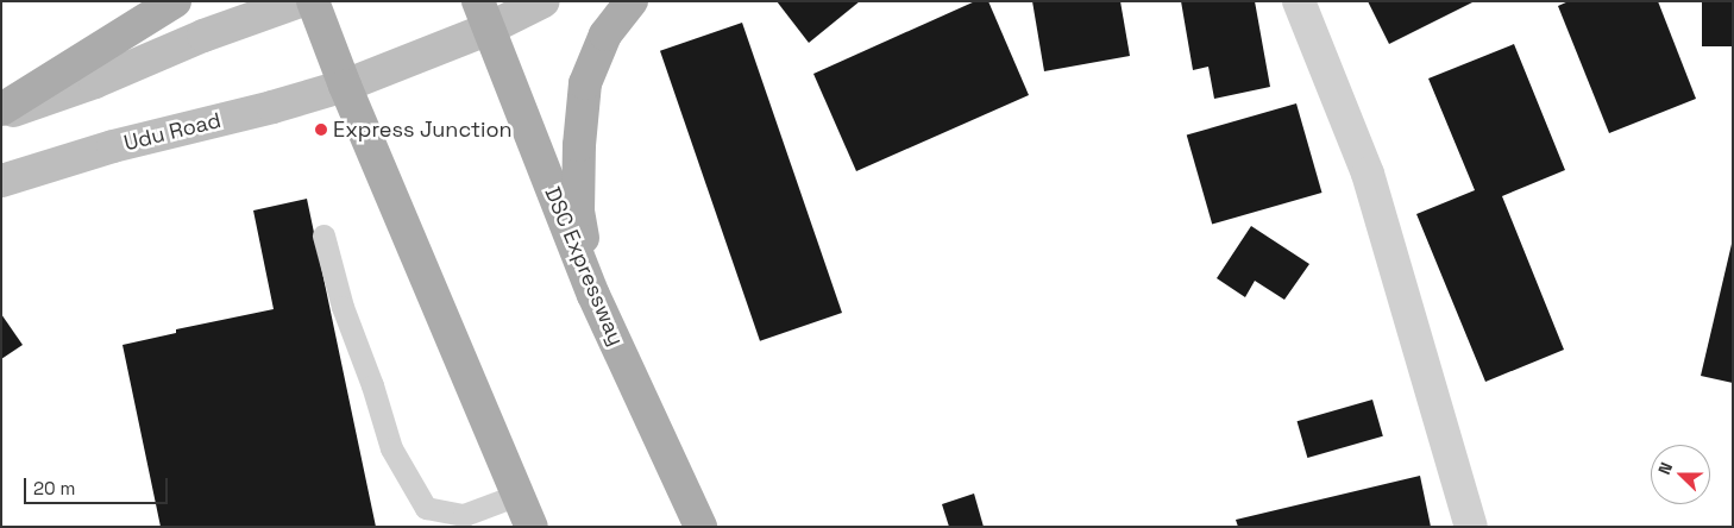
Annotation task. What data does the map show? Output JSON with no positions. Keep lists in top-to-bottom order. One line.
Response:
{"streets":{"main road":["Udu Road","DSC Expressway"]},"crossings":[["Udu Road","DSC Expressway"]],"places":["Express Junction"],"scale_bar":"20 m","north":"left"}
